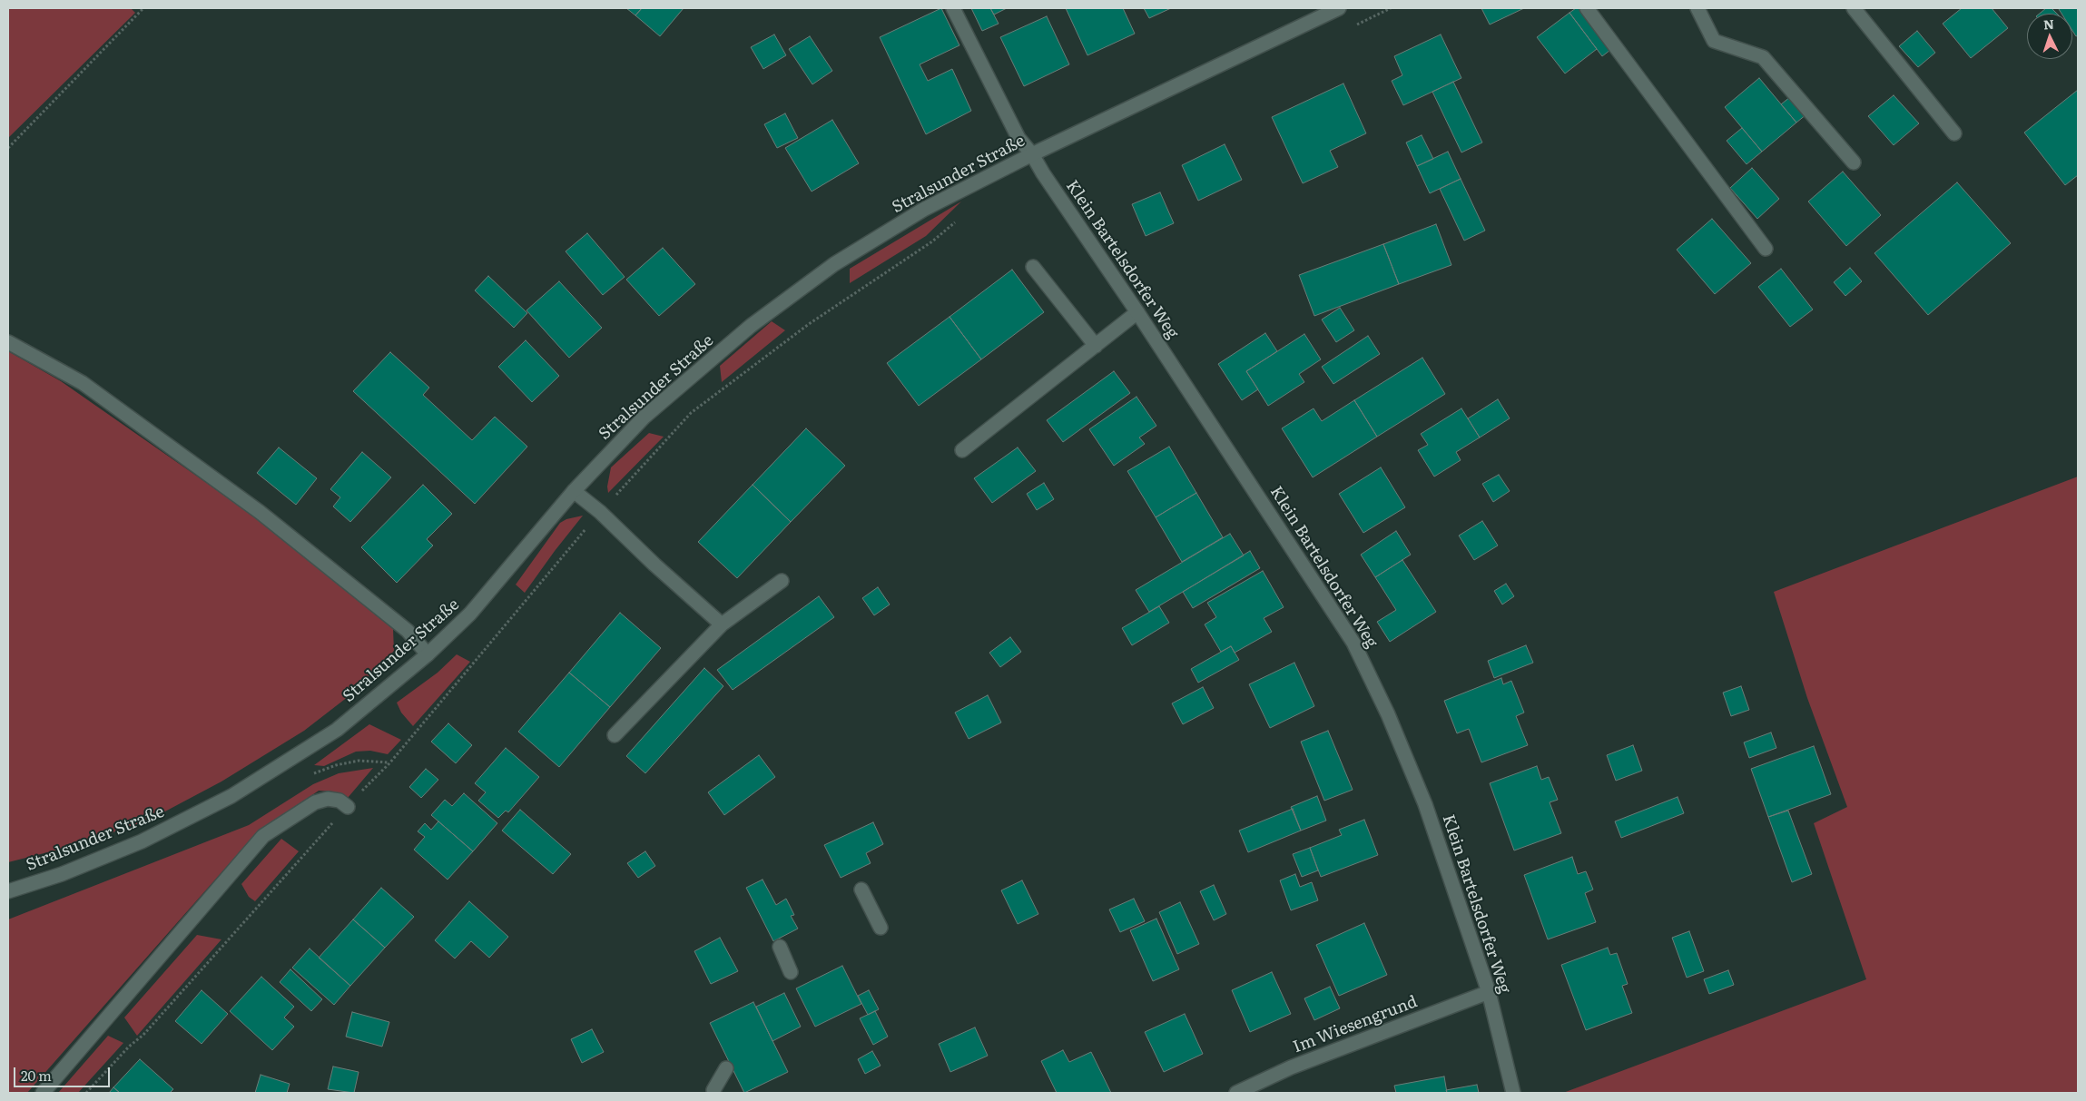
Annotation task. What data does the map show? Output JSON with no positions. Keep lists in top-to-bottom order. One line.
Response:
{"streets":{"street":["Stralsunder Straße","Klein Bartelsdorfer Weg","Im Wiesengrund"]},"crossings":[["Stralsunder Straße","Klein Bartelsdorfer Weg"],["Klein Bartelsdorfer Weg","Im Wiesengrund"]],"scale_bar":"20 m","north":"top"}
